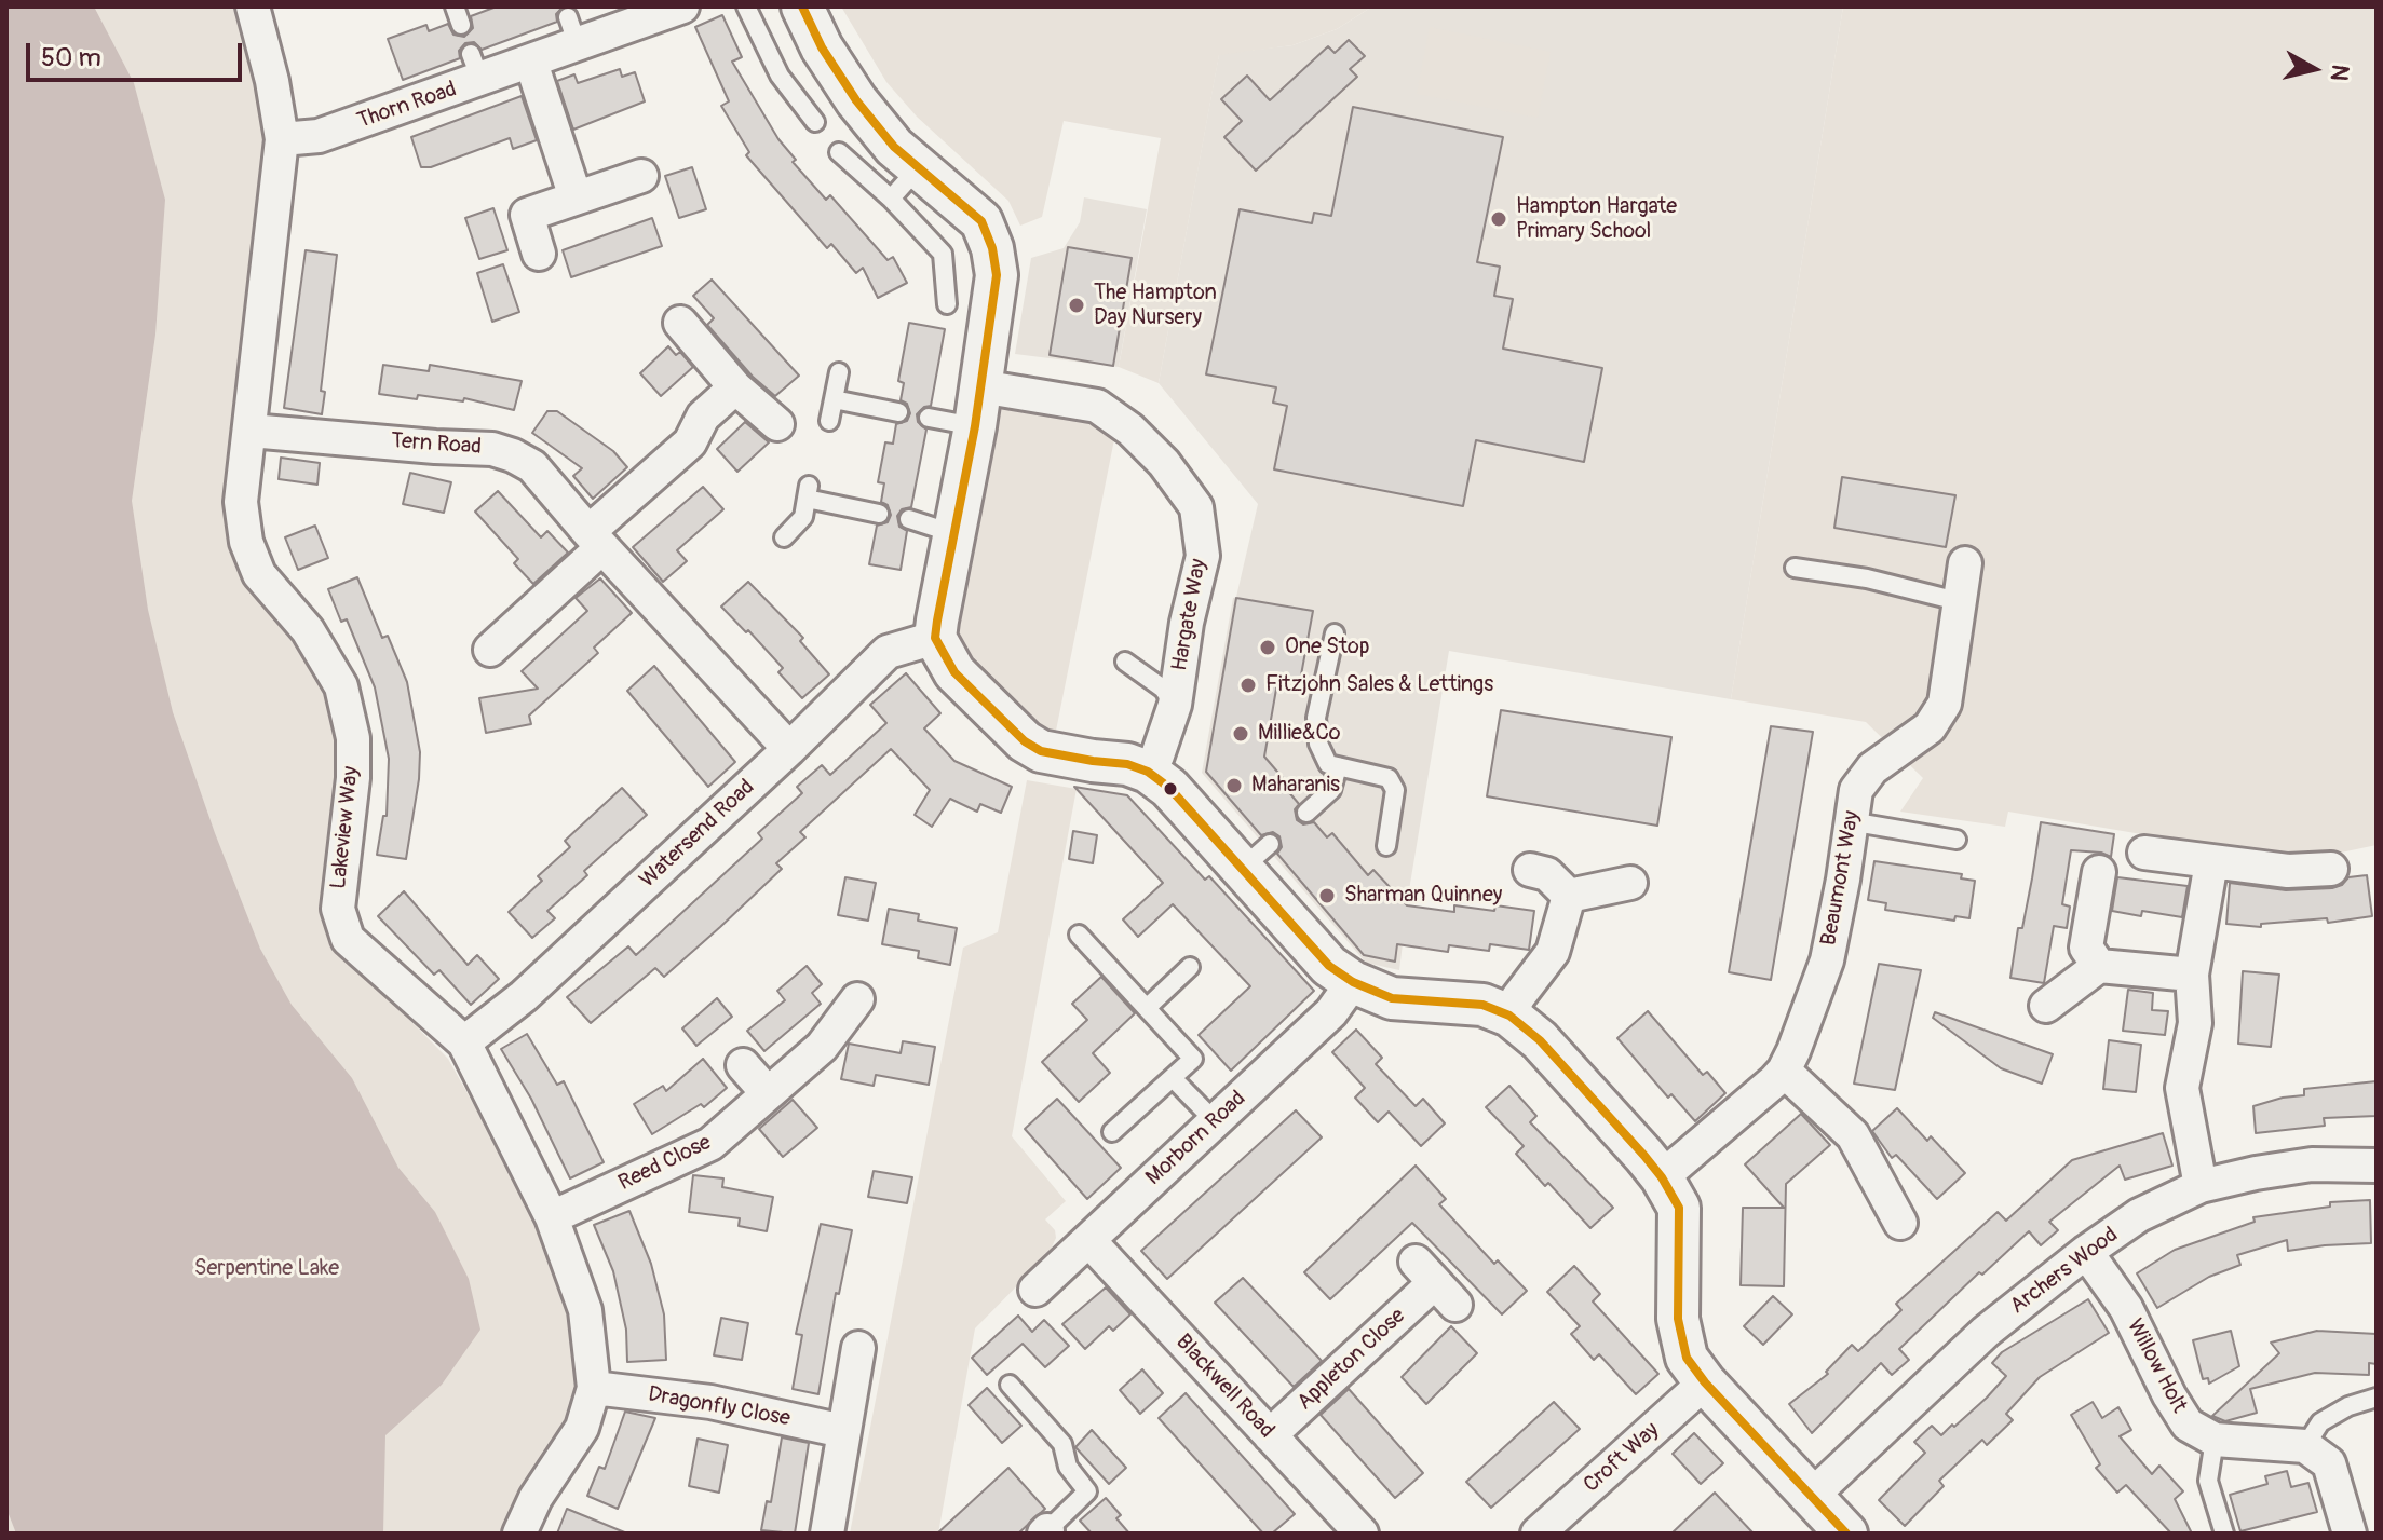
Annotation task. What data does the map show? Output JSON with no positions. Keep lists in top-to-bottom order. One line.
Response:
{"streets":{"street":["Thorn Road","Tern Road","Hargate Way","Lakeview Way","Watersend Road","Beaumont Way","Morborn Road","Reed Close","Archers Wood","Appleton Close","Willow Holt","Blackwell Road","Dragonfly Close","Croft Way"]},"crossings":[["Thorn Road","Lakeview Way"],["Tern Road","Lakeview Way"],["Tern Road","Watersend Road"],["Lakeview Way","Watersend Road"],["Lakeview Way","Reed Close"],["Lakeview Way","Dragonfly Close"],["Morborn Road","Blackwell Road"],["Archers Wood","Willow Holt"],["Appleton Close","Blackwell Road"]],"parks":["Serpentine Lake"],"places":["Hampton Hargate Primary School","The Hampton Day Nursery","One Stop","Fitzjohn Sales & Lettings","Millie&Co","Maharanis","Sharman Quinney"],"scale_bar":"50 m","north":"right"}
